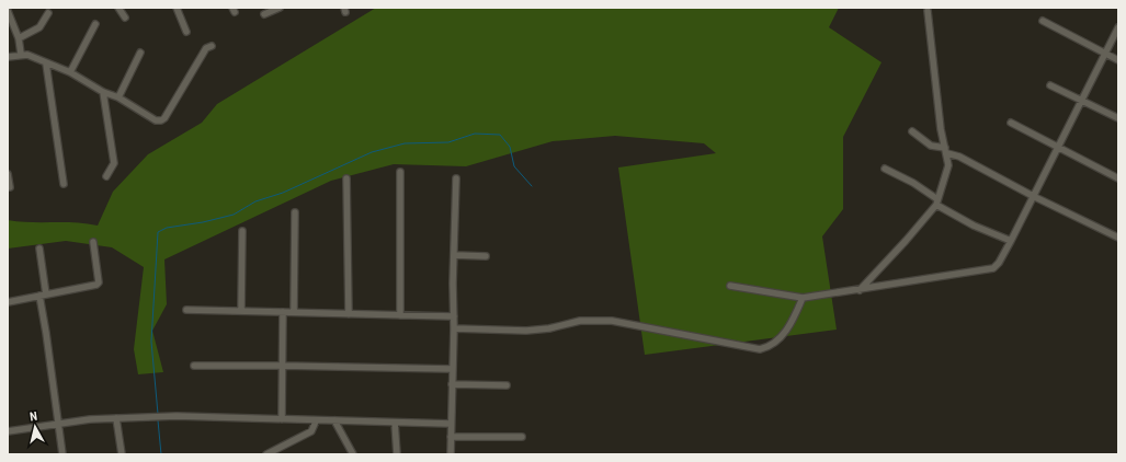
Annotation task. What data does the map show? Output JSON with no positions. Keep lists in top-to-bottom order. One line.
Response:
{"north":"top"}
